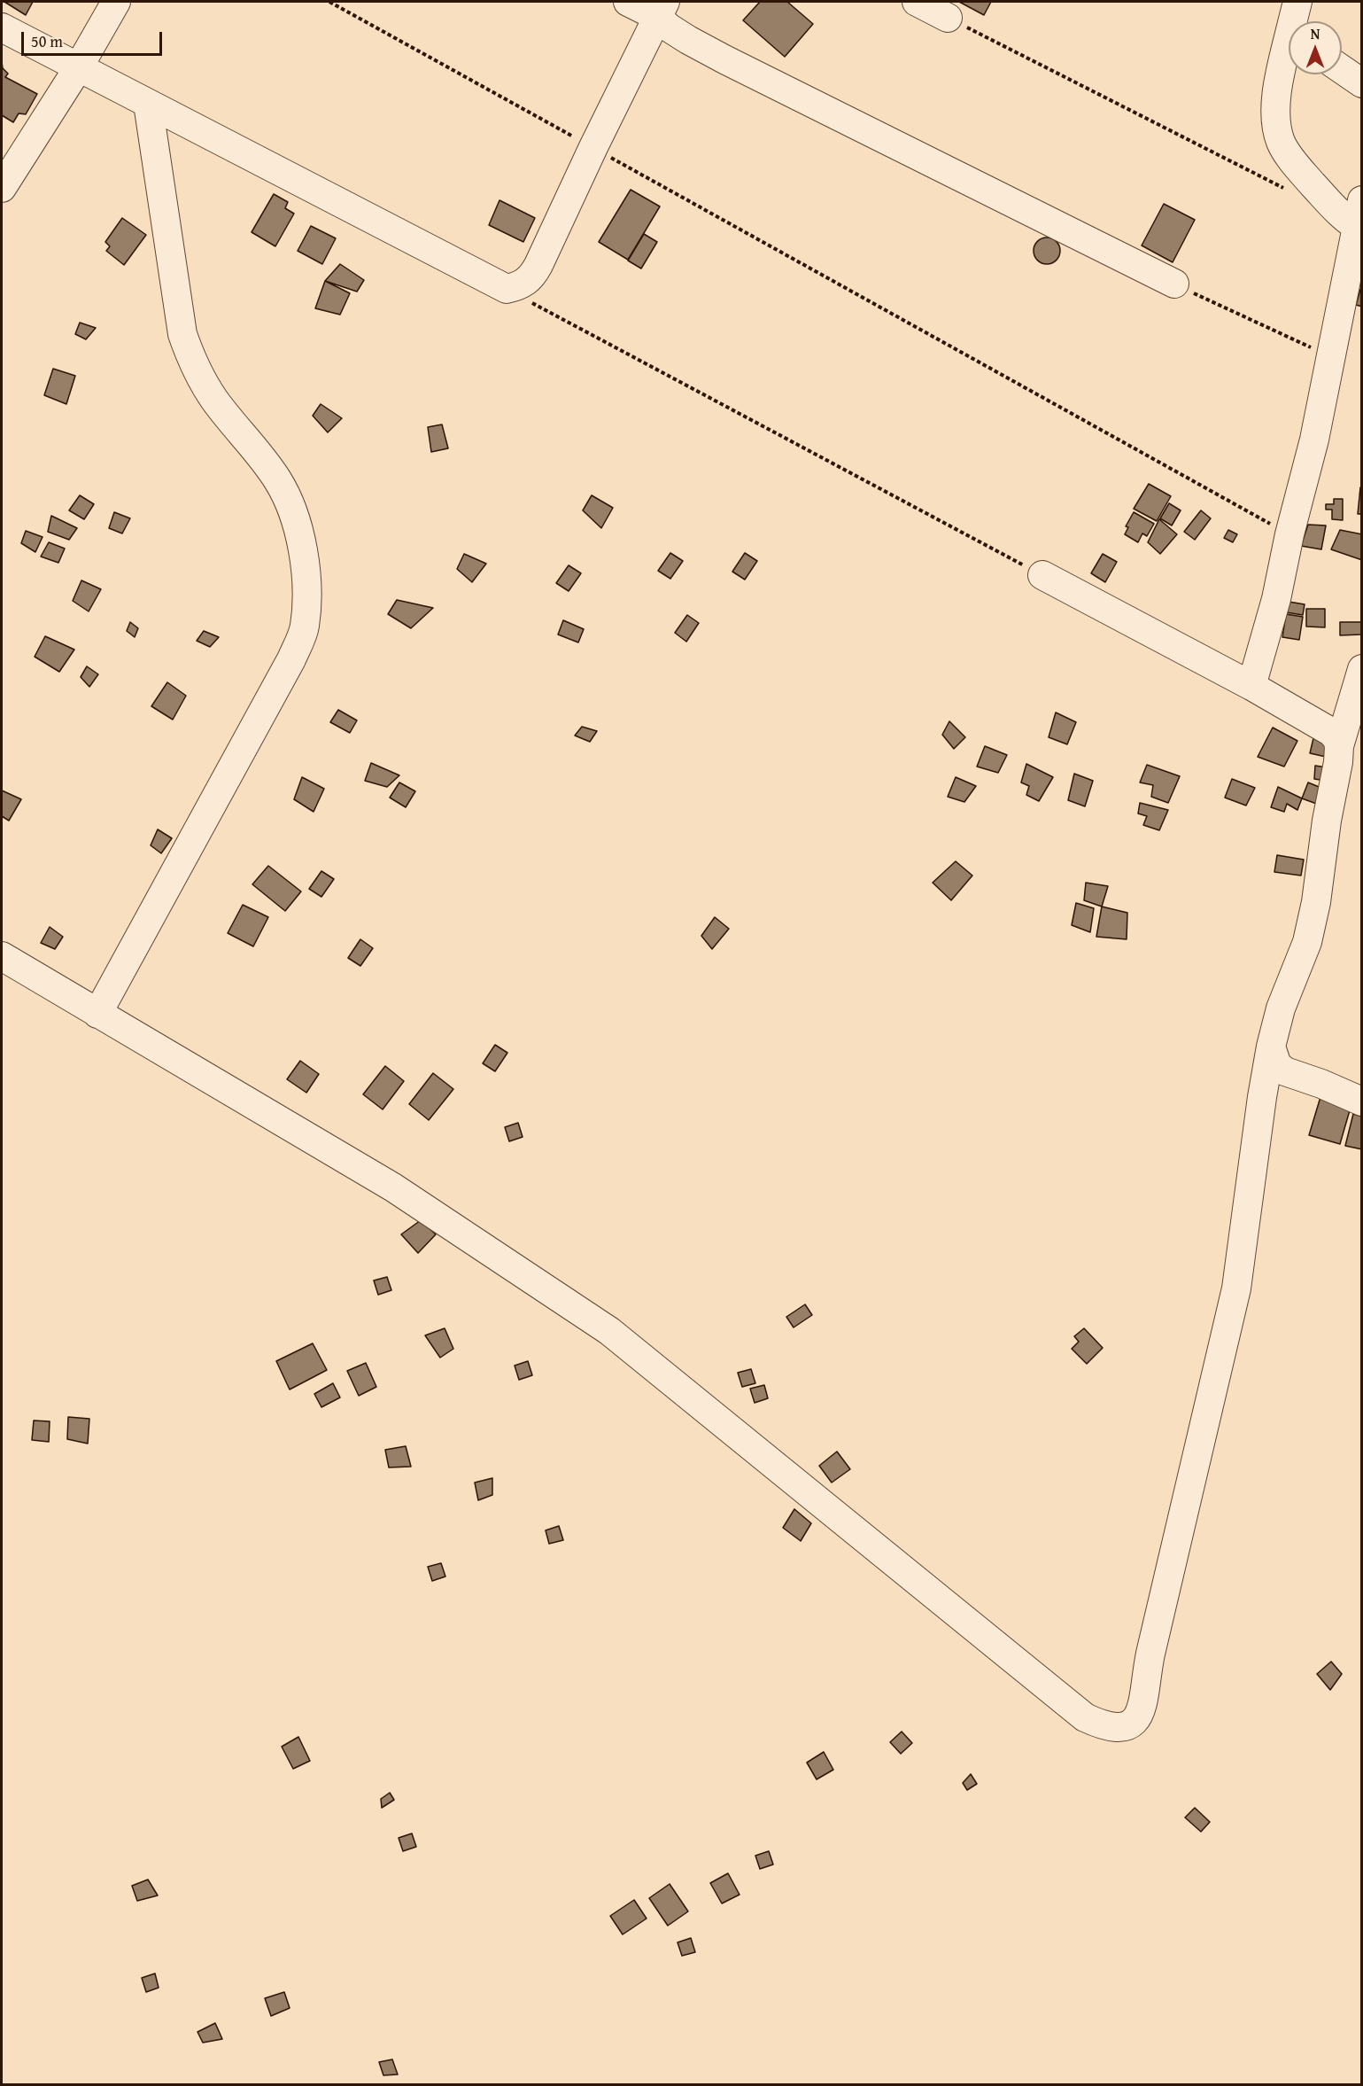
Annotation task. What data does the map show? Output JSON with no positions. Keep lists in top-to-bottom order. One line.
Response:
{"scale_bar":"50 m","north":"top"}
